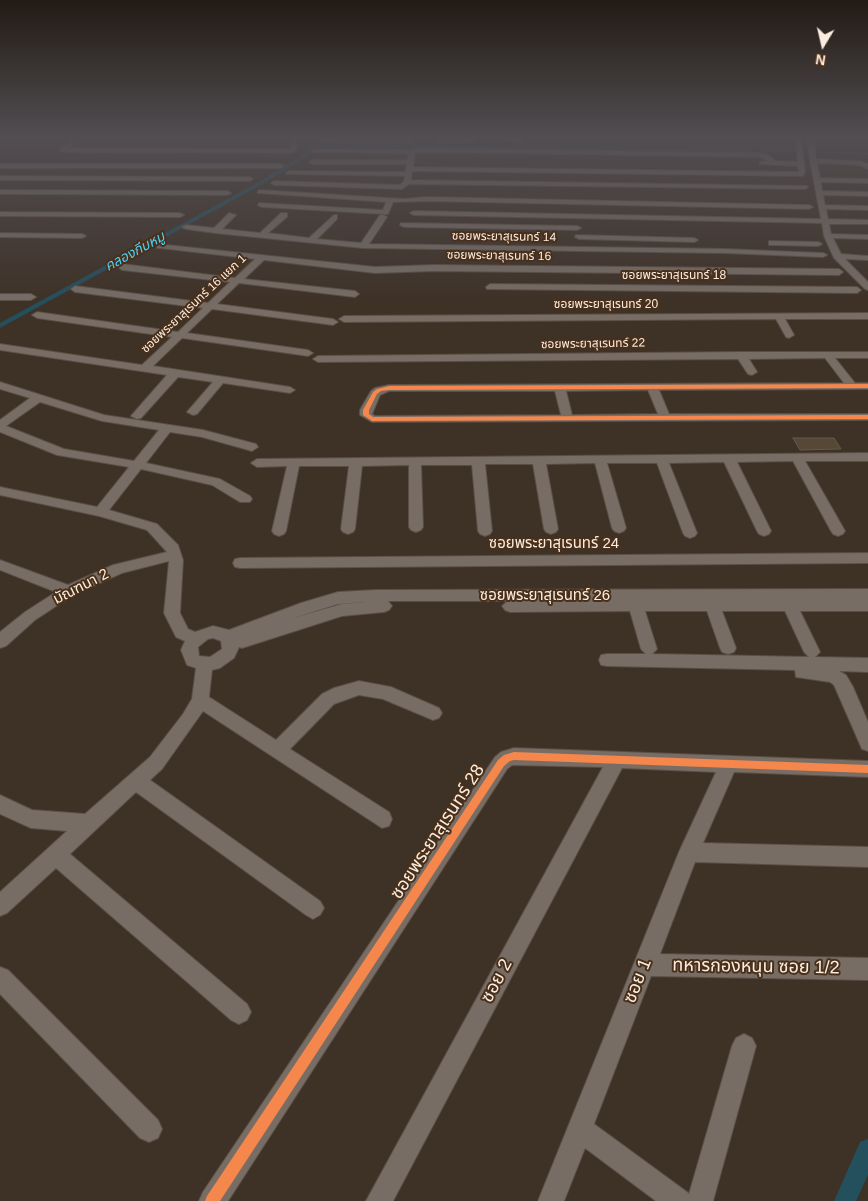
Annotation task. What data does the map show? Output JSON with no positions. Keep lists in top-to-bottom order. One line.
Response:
{"streets":{"street":["ซอยพระยาสุเรนทร์ 14","ซอยพระยาสุเรนทร์ 16","ซอยพระยาสุเรนทร์ 18","ซอยพระยาสุเรนทร์ 16 แยก 1","ซอยพระยาสุเรนทร์ 20","ซอยพระยาสุเรนทร์ 22","ซอยพระยาสุเรนทร์ 24","มัณฑนา 2","ซอยพระยาสุเรนทร์ 26","ซอยพระยาสุเรนทร์ 28","ทหารกองหนุน ซอย 1/2","ซอย 2","ซอย 1"]},"crossings":[["ซอยพระยาสุเรนทร์ 16","ซอยพระยาสุเรนทร์ 18"],["ซอยพระยาสุเรนทร์ 16","ซอยพระยาสุเรนทร์ 16 แยก 1"],["ซอยพระยาสุเรนทร์ 28","ซอย 2"],["ซอยพระยาสุเรนทร์ 28","ซอย 1"],["ทหารกองหนุน ซอย 1/2","ซอย 1"]],"water":["คลองกีบหมู"],"north":"bottom"}
